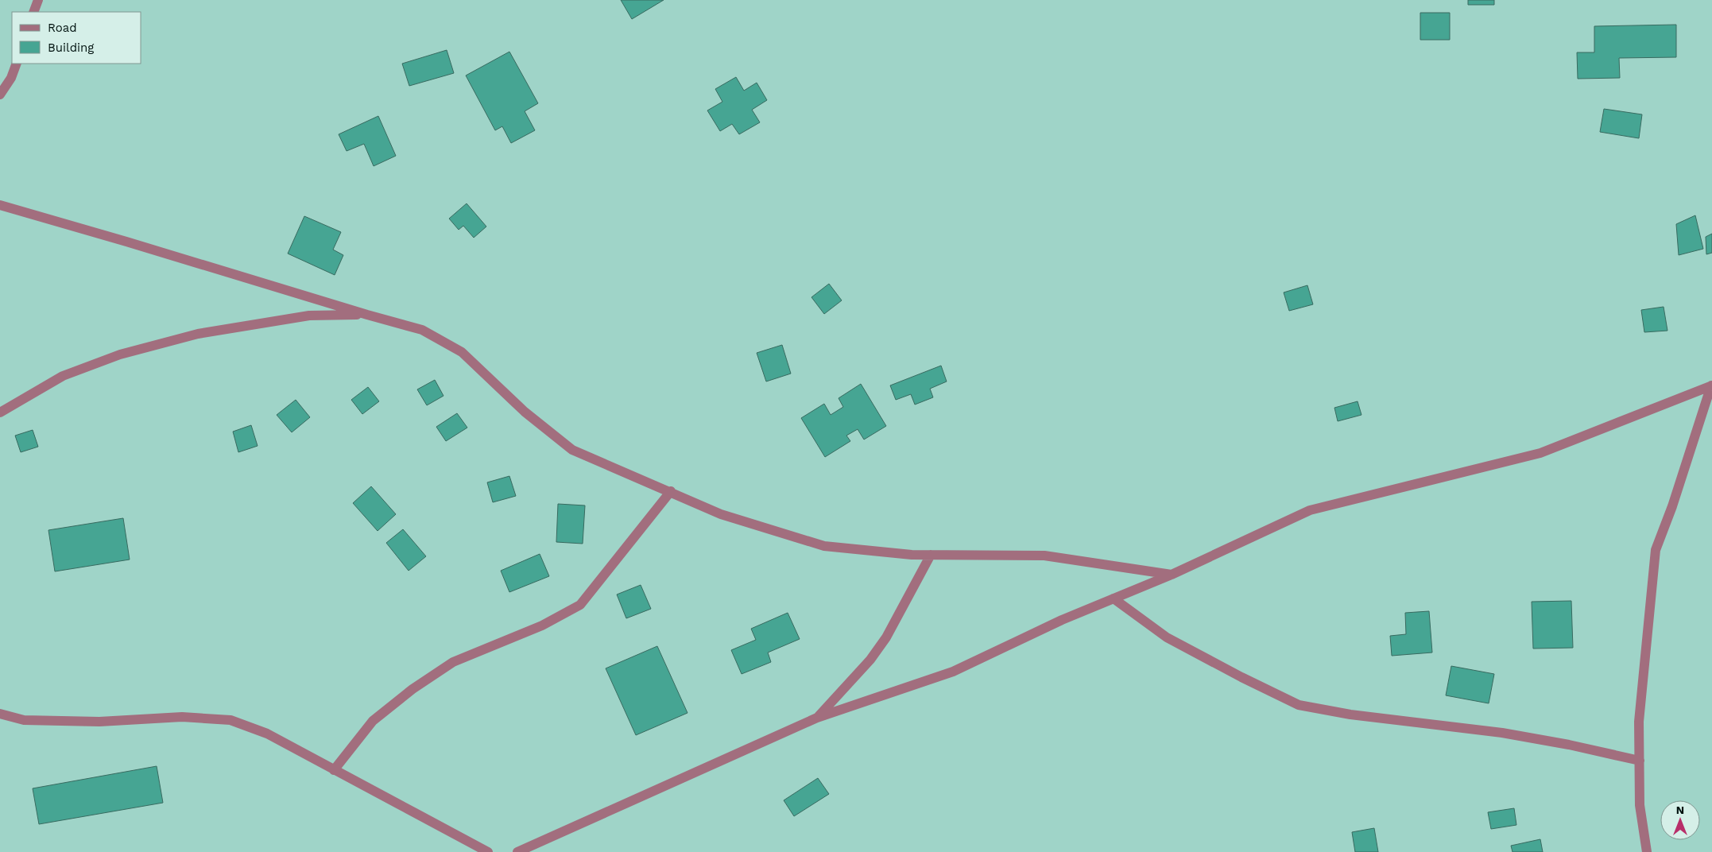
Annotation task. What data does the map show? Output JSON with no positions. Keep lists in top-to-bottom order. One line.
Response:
{"legend":["Road","Building"],"north":"top"}
